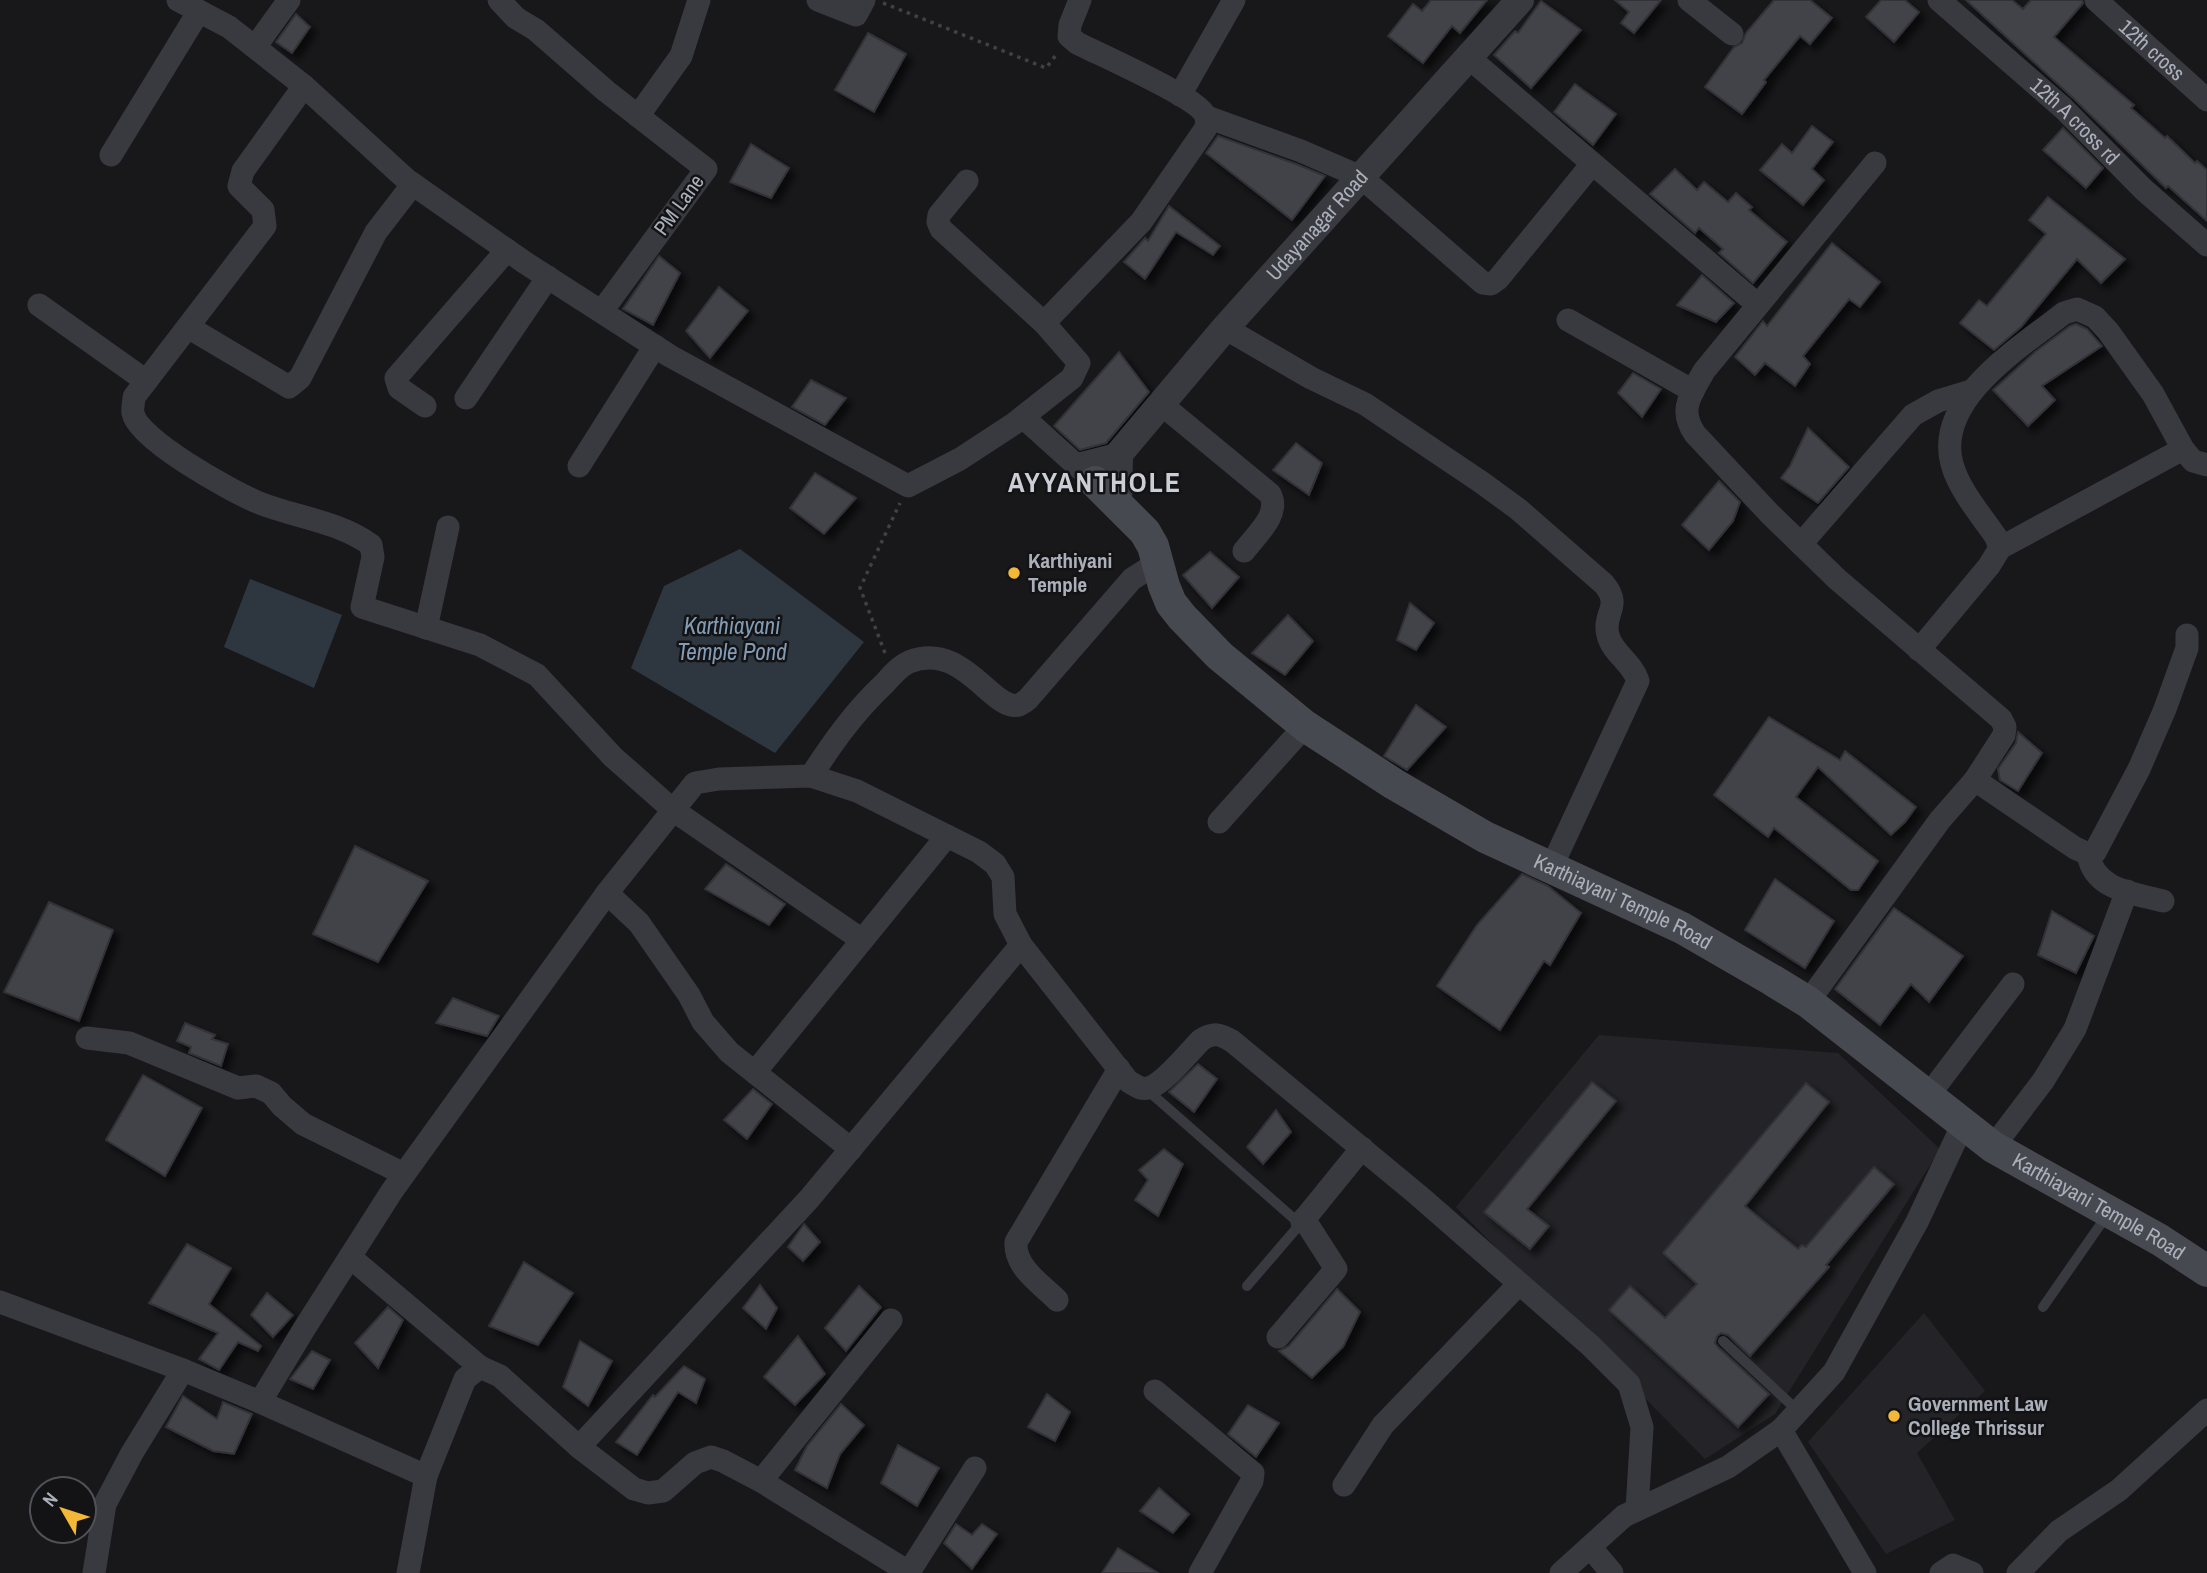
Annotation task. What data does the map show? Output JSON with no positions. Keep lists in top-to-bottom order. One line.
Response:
{"streets":{"main road":["Karthiayani Temple Road"],"street":["12th cross","12th A cross rd","PM Lane","Udayanagar Road"]},"districts":["AYYANTHOLE"],"water":["Karthiayani Temple Pond"],"places":["Karthiyani Temple","Government Law College Thrissur"],"north":"top left"}
